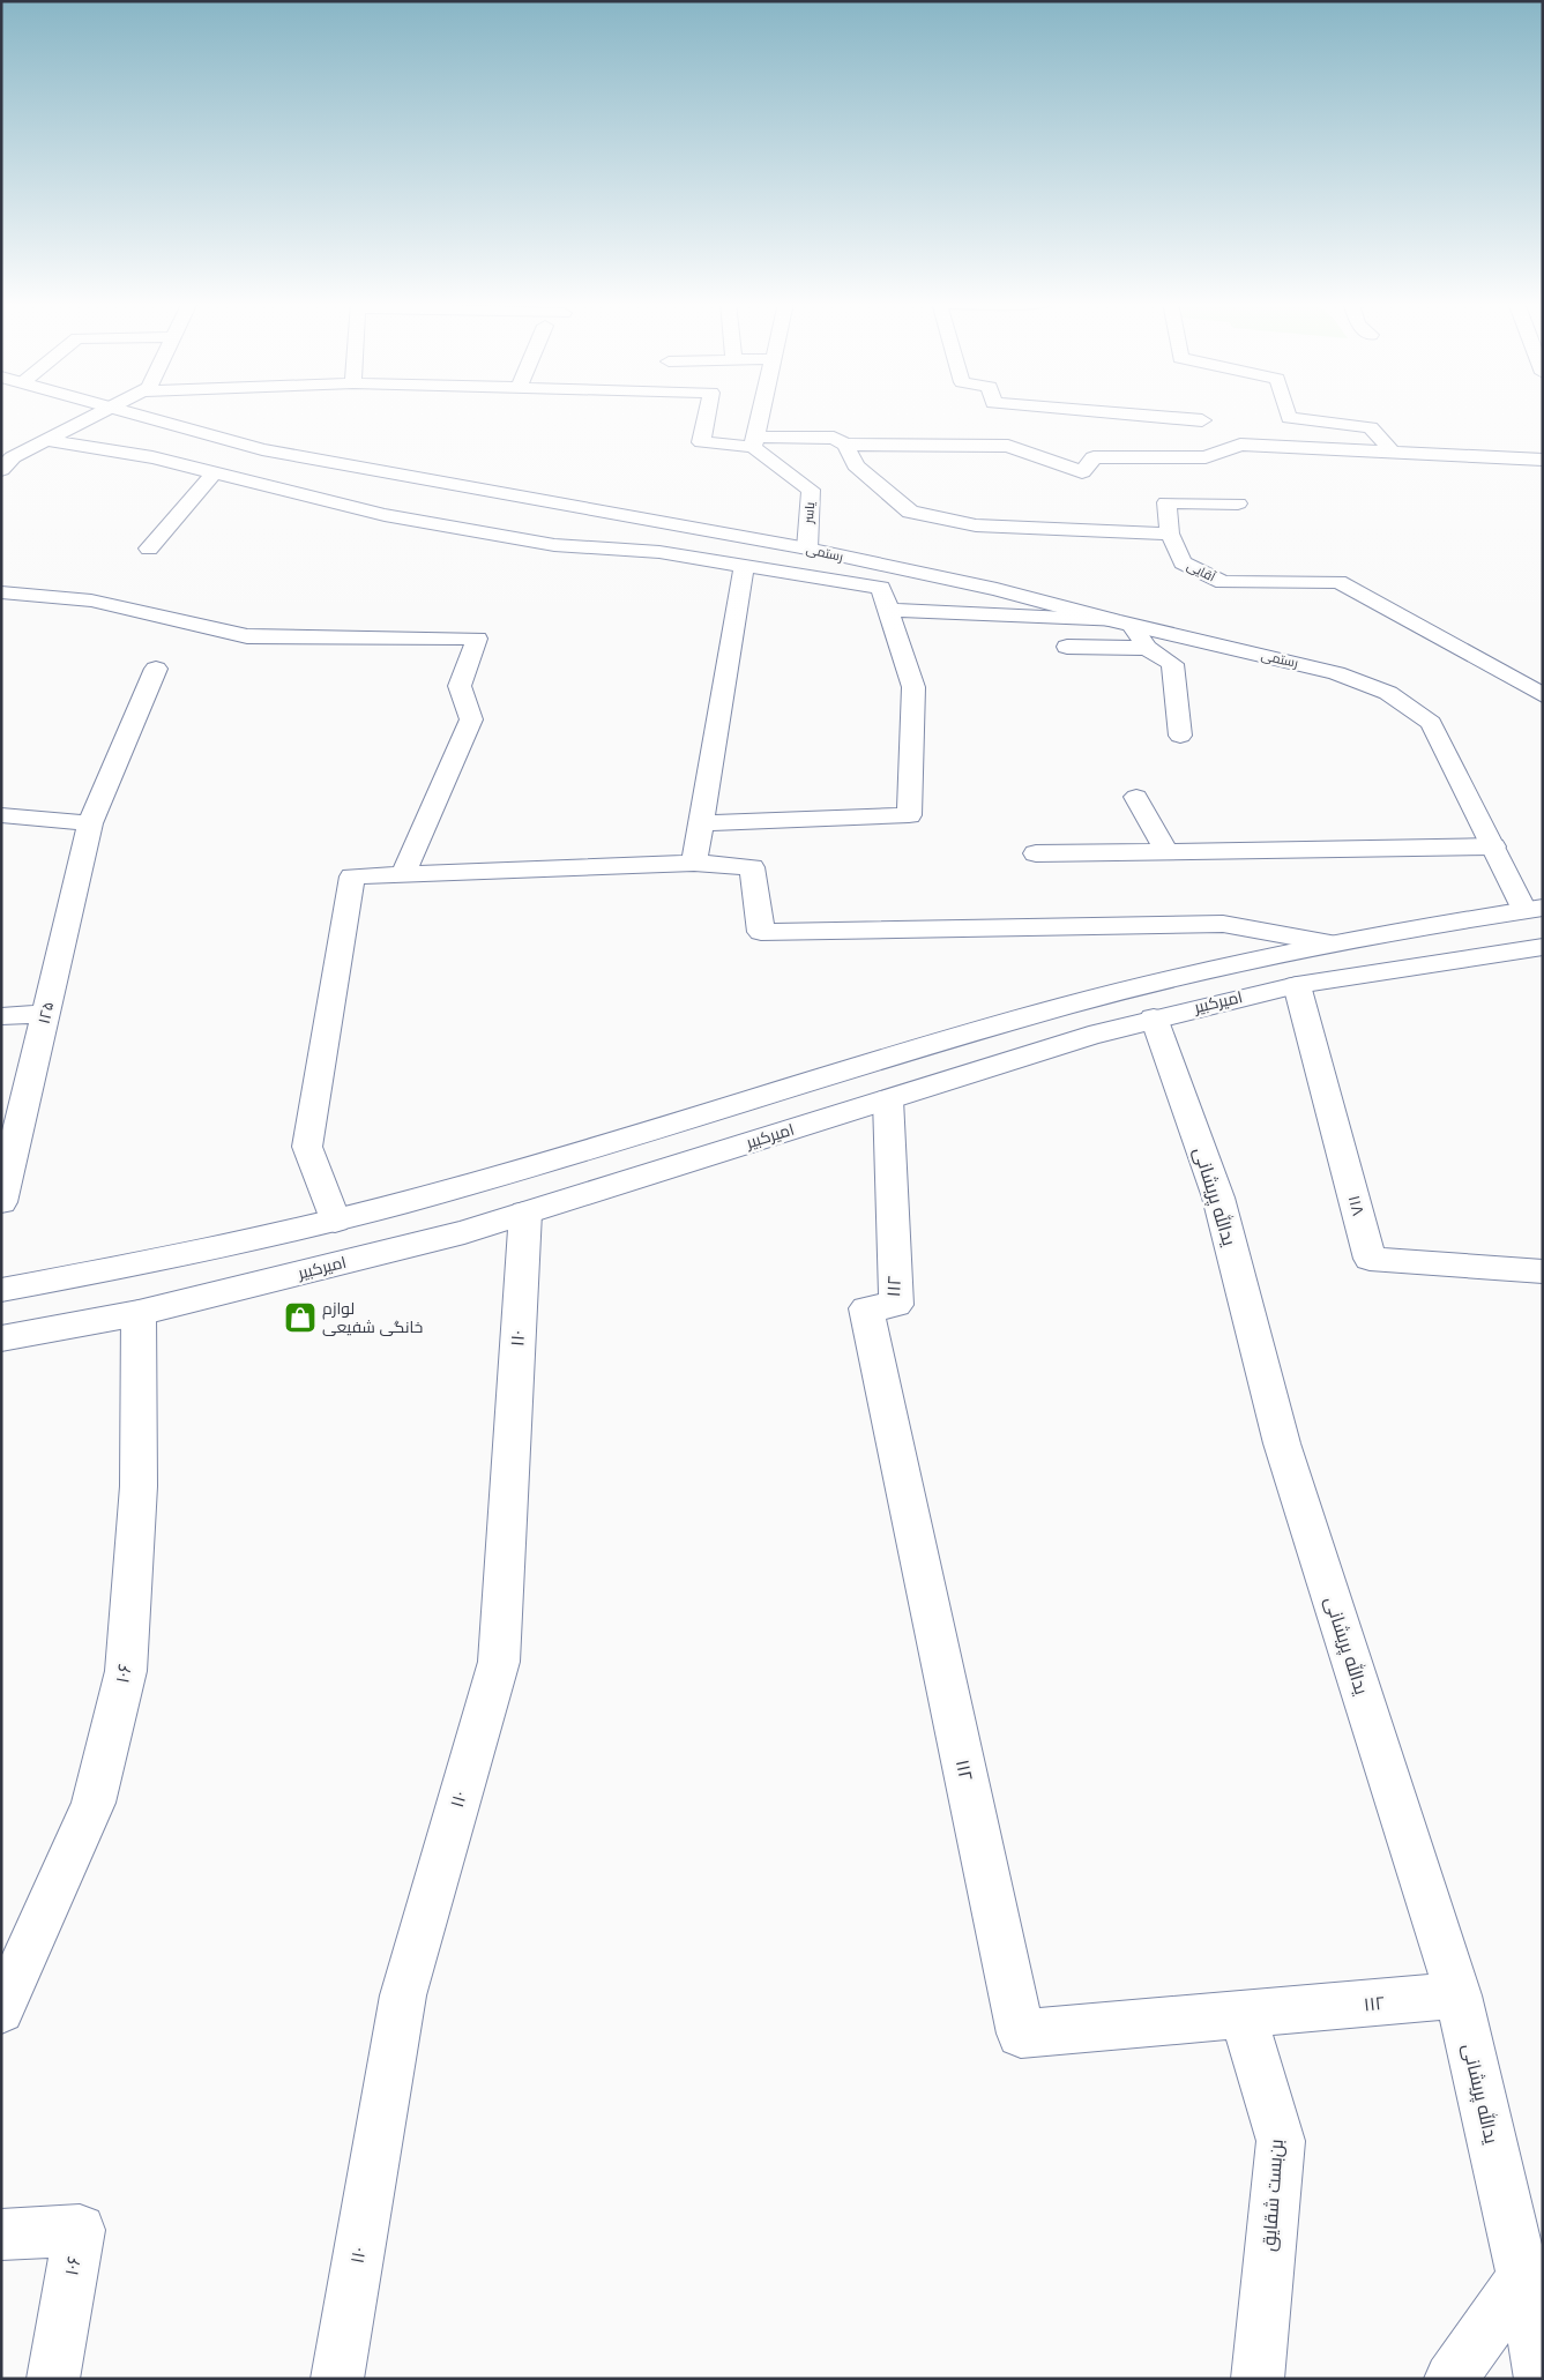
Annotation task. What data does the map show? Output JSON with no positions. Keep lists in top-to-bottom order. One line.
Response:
{"streets":{"street":["یاسر","رستمی","آقایی","امیرکبیر","۱۲۵","یدالله پریشانی","۱۱۸","۱۱۲","۱۱۰","۱۰۶","بن‌بست شقایق"]},"crossings":[["یاسر","رستمی"],["رستمی","امیرکبیر"],["امیرکبیر","یدالله پریشانی"],["امیرکبیر","۱۱۸"],["امیرکبیر","۱۱۲"],["امیرکبیر","۱۱۰"],["امیرکبیر","۱۰۶"],["یدالله پریشانی","۱۱۲"],["۱۱۲","بن‌بست شقایق"]],"places":{"shop":["لوازم خانگی شفیعی"]}}
